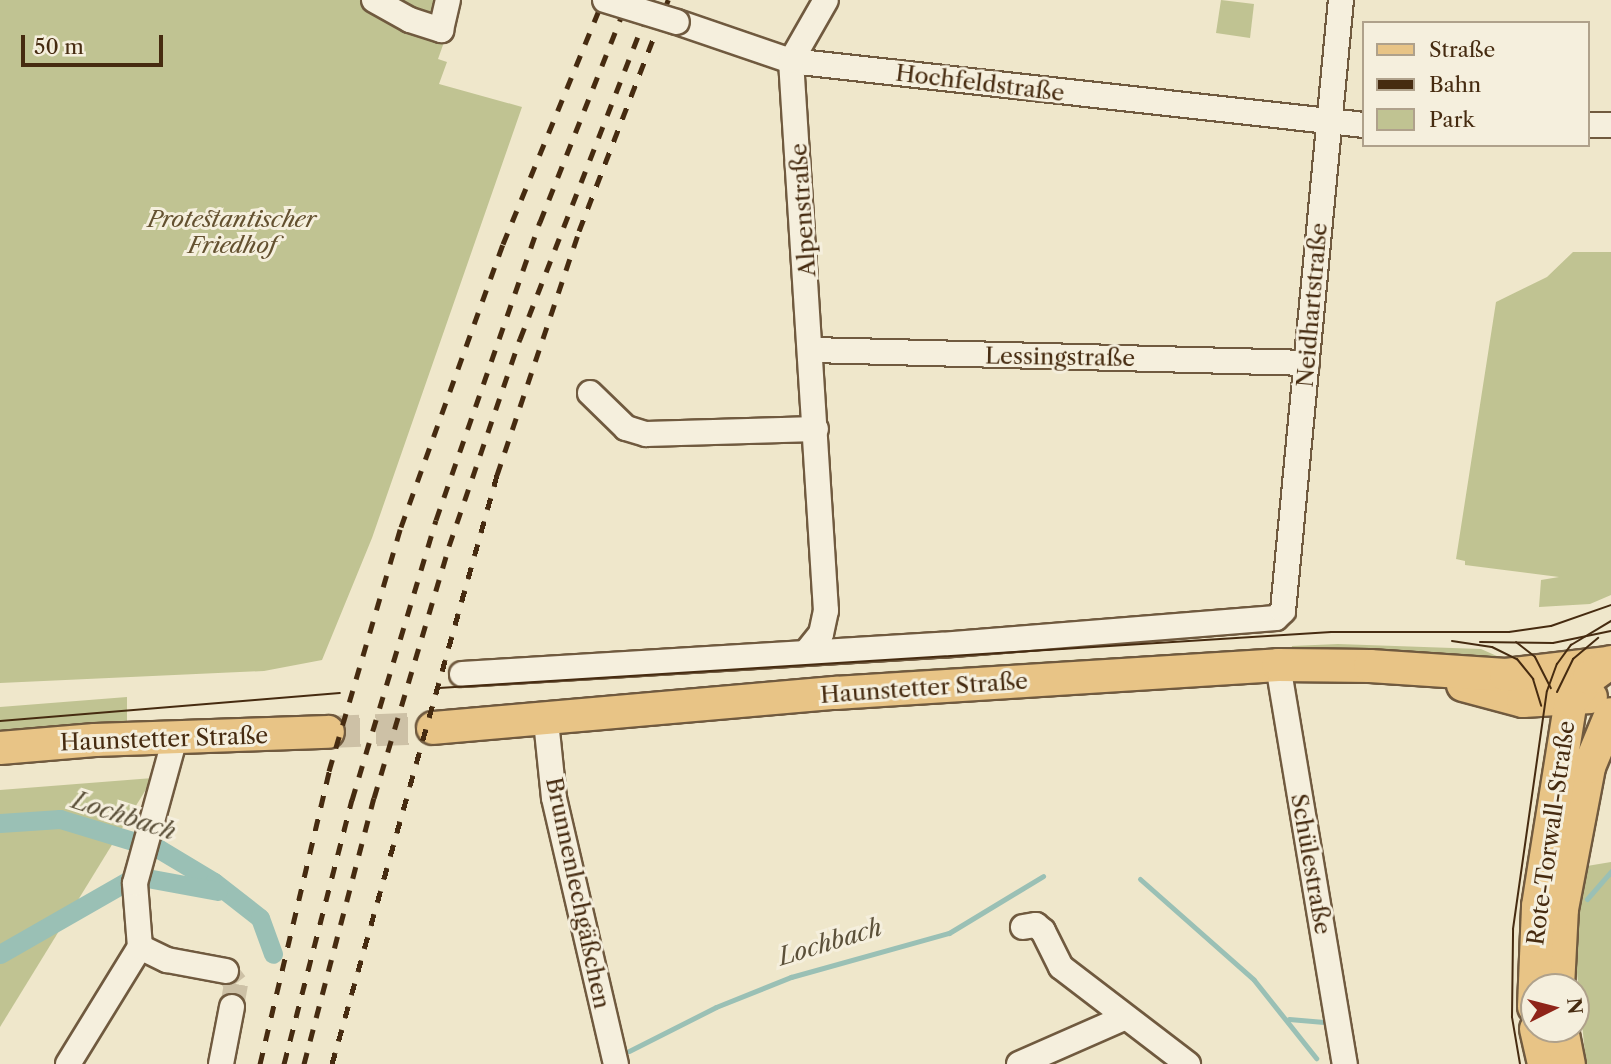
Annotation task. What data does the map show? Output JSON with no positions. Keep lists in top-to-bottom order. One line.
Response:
{"streets":{"main road":["Haunstetter Straße","Rote-Torwall-Straße"],"street":["Hochfeldstraße","Alpenstraße","Neidhartstraße","Lessingstraße","Schülestraße","Brunnenlechgäßchen"]},"crossings":[["Hochfeldstraße","Alpenstraße"],["Hochfeldstraße","Neidhartstraße"],["Alpenstraße","Lessingstraße"],["Alpenstraße","Haunstetter Straße"],["Neidhartstraße","Lessingstraße"],["Neidhartstraße","Haunstetter Straße"],["Haunstetter Straße","Rote-Torwall-Straße"],["Haunstetter Straße","Schülestraße"],["Haunstetter Straße","Brunnenlechgäßchen"]],"water":["Lochbach"],"parks":["Protestantischer Friedhof"],"legend":["Straße","Bahn","Park"],"scale_bar":"50 m","north":"right"}
